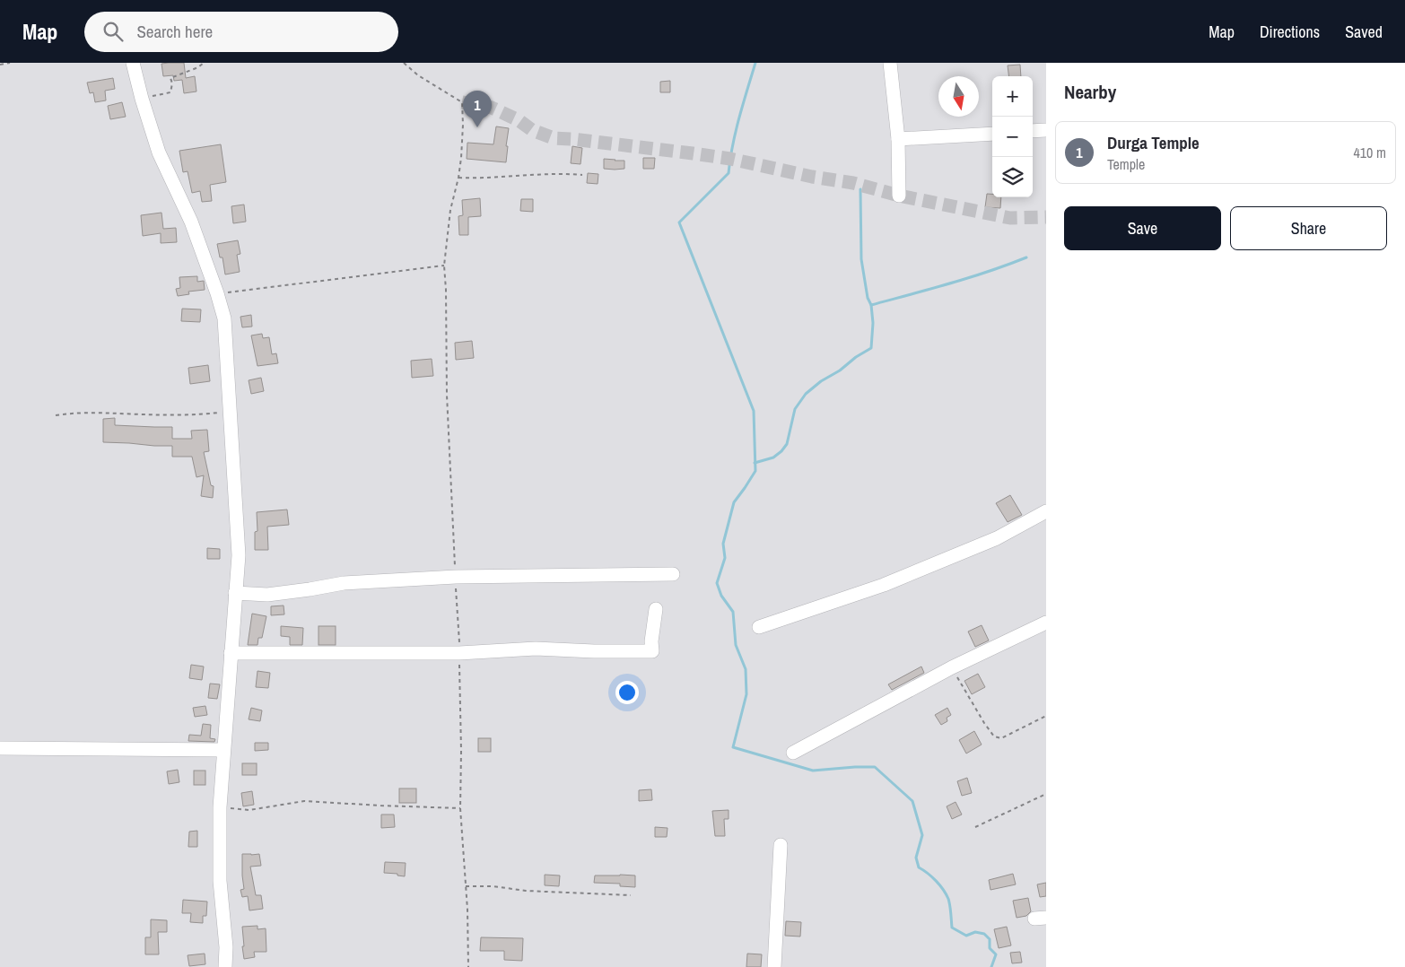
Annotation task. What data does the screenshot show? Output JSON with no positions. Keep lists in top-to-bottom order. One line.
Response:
{"north":"bottom","page":{"header":"Map","search":"Search here","nav":["Map","Directions","Saved"],"heading":"Nearby","map_buttons":["+","−"],"pins":"1","list":[{"mark":"1","name":"Durga Temple","note":"Temple","value":"410 m"}],"buttons":["Save","Share"]}}
